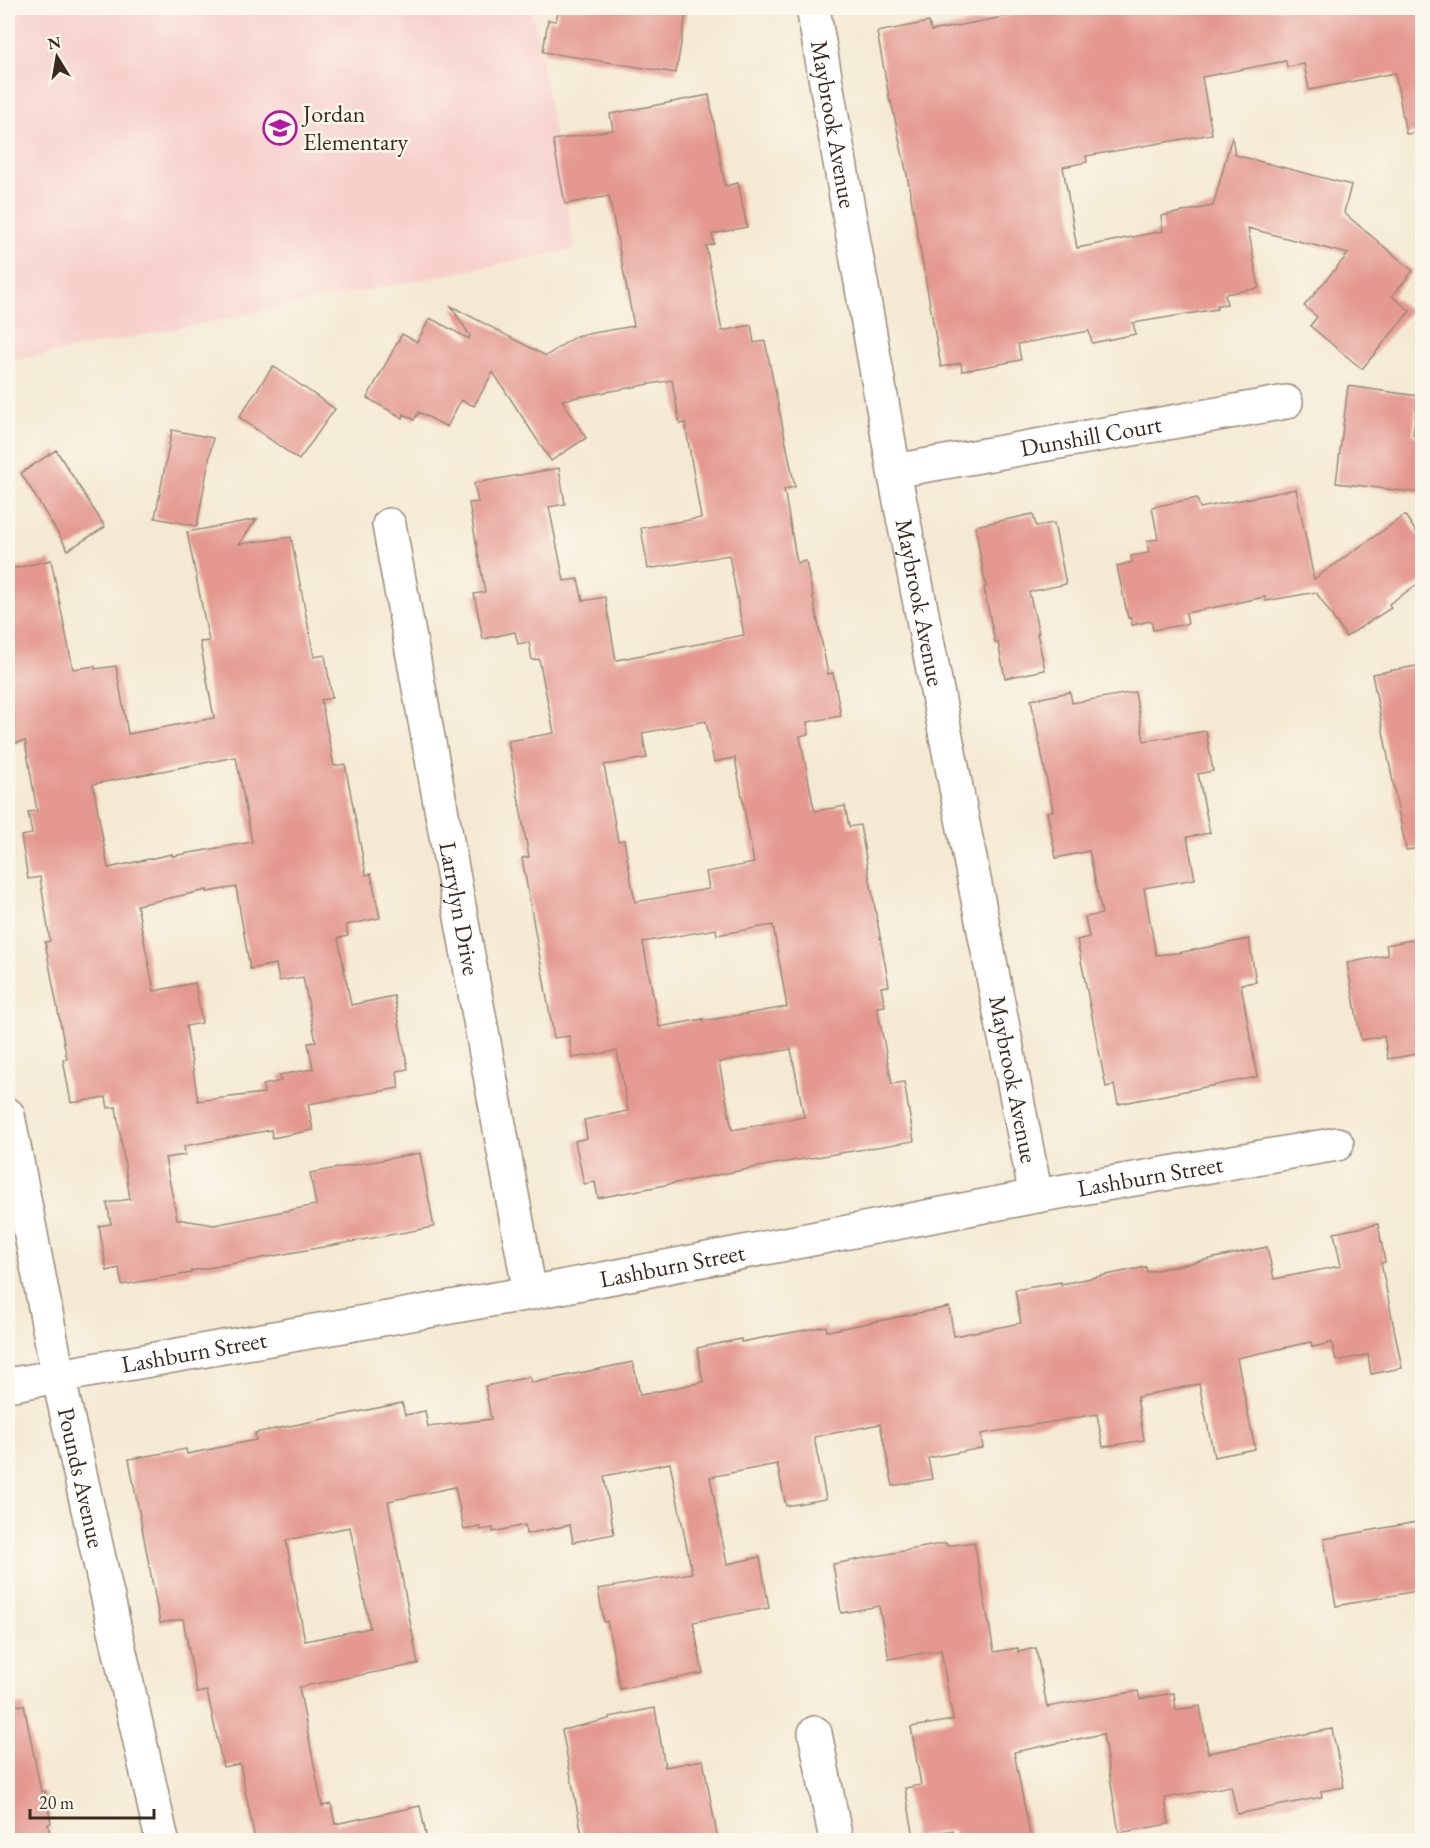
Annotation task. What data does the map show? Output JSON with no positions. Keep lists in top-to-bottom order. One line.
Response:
{"streets":{"street":["Maybrook Avenue","Dunshill Court","Larrylyn Drive","Lashburn Street","Pounds Avenue"]},"crossings":[["Maybrook Avenue","Dunshill Court"],["Maybrook Avenue","Lashburn Street"],["Larrylyn Drive","Lashburn Street"],["Lashburn Street","Pounds Avenue"]],"places":{"school or university":["Jordan Elementary"]},"scale_bar":"20 m","north":"top"}
